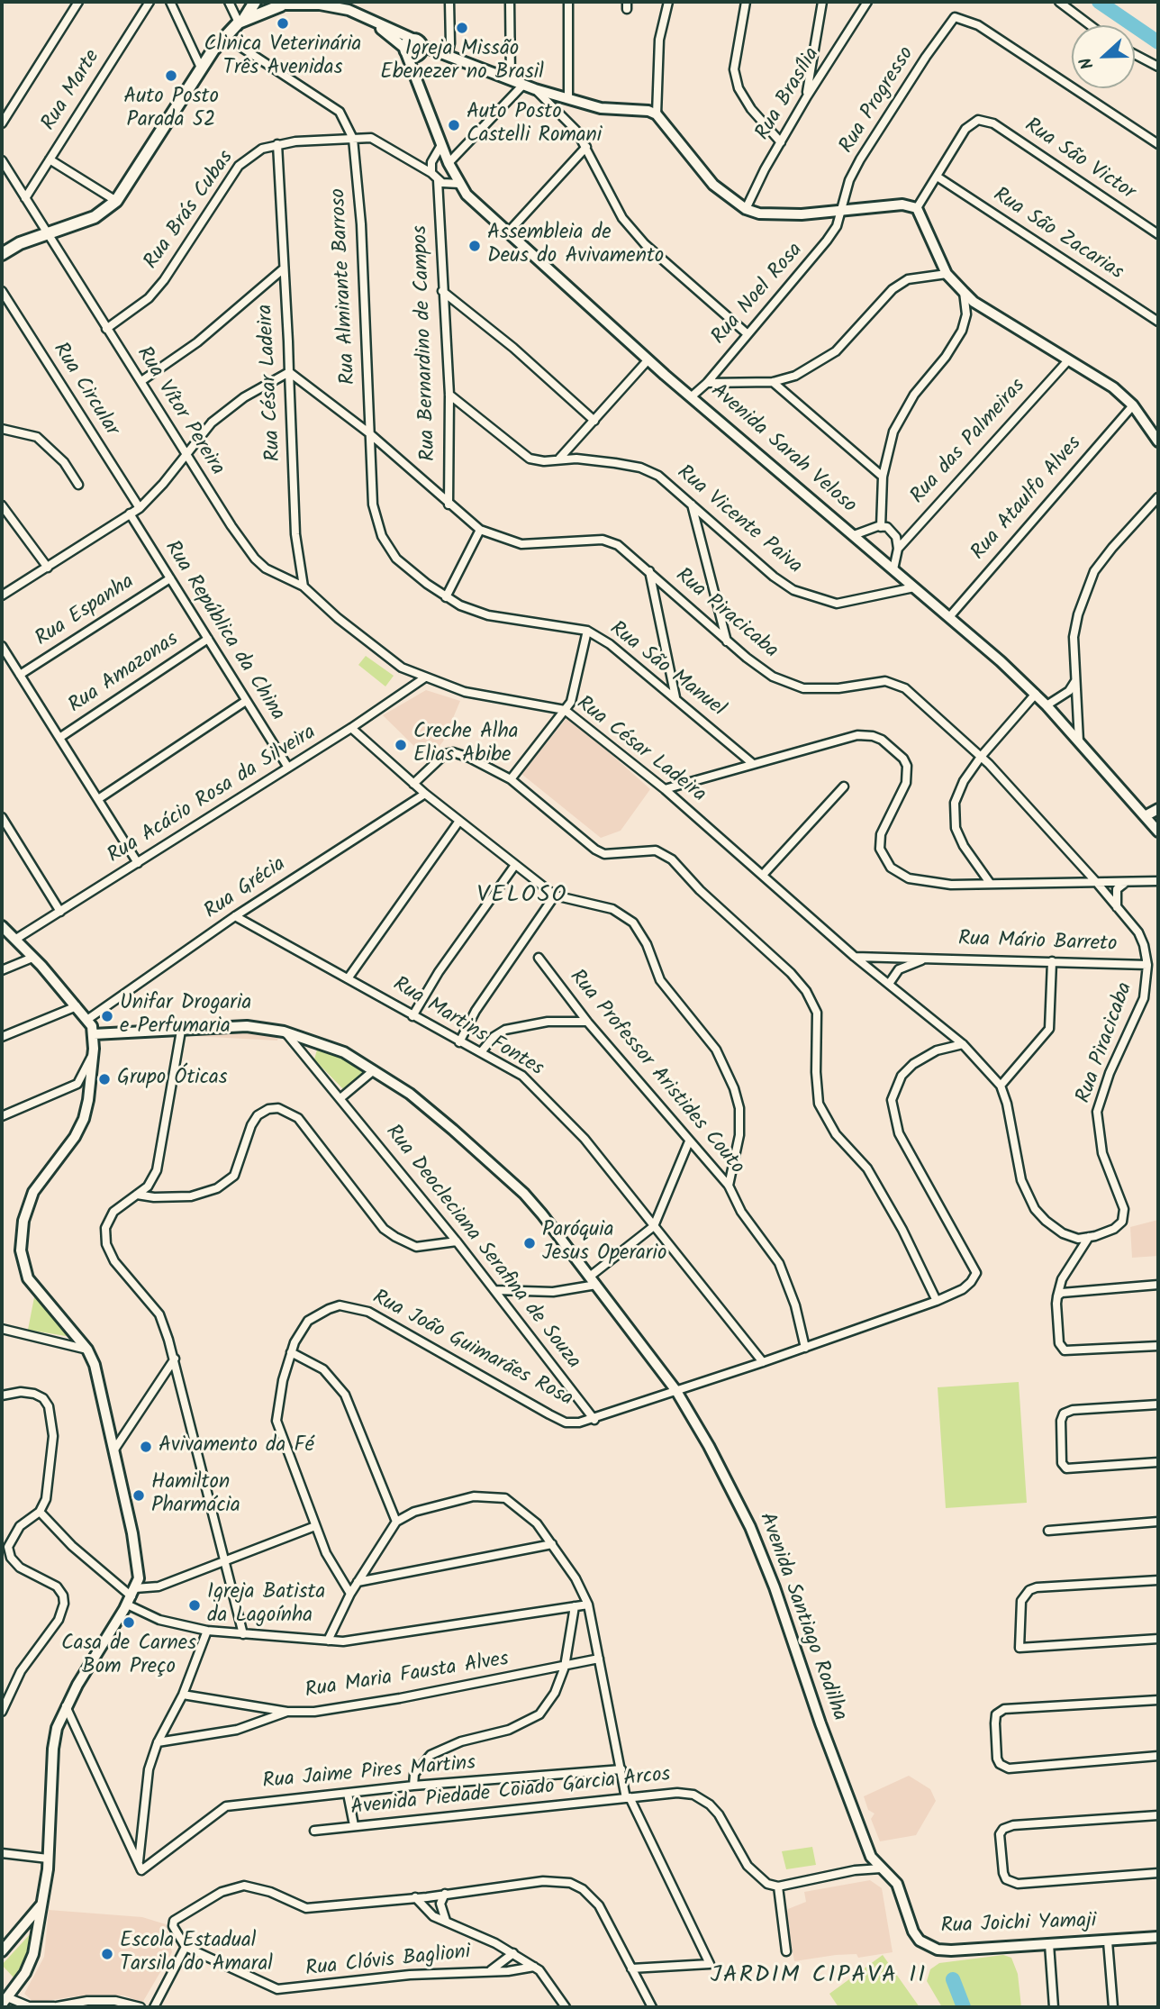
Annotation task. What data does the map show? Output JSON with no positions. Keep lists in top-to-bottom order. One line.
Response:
{"streets":{"main road":["Avenida Sarah Veloso","Avenida Santiago Rodilha","Rua Joichi Yamaji"],"street":["Rua Marte","Rua Brasília","Rua Progresso","Rua São Victor","Rua Brás Cubas","Rua São Zacarias","Rua Almirante Barroso","Rua Noel Rosa","Rua Bernardino de Campos","Rua César Ladeira","Rua Circular","Rua Vítor Pereira","Rua das Palmeiras","Rua Ataulfo Alves","Rua Vicente Paiva","Rua Espanha","Rua Piracicaba","Rua República da China","Rua São Manuel","Rua Amazonas","Rua Acácio Rosa da Silveira","Rua Grécia","Rua Mário Barreto","Rua Martins Fontes","Rua Professor Aristides Couto","Rua Deocleciana Serafina de Souza","Rua João Guimarães Rosa","Rua Maria Fausta Alves","Rua Jaime Pires Martins","Avenida Piedade Coiado Garcia Arcos","Rua Clóvis Baglioni"]},"crossings":[["Rua Marte","Rua Vítor Pereira"],["Rua Progresso","Rua Noel Rosa"],["Rua São Victor","Rua São Zacarias"],["Rua Brás Cubas","Rua Almirante Barroso"],["Rua Brás Cubas","Rua César Ladeira"],["Rua Brás Cubas","Rua Vítor Pereira"],["Rua Almirante Barroso","Rua Piracicaba"],["Rua Almirante Barroso","Rua São Manuel"],["Rua Noel Rosa","Avenida Sarah Veloso"],["Rua Bernardino de Campos","Rua Vicente Paiva"],["Rua Bernardino de Campos","Rua Piracicaba"],["Rua César Ladeira","Rua Vítor Pereira"],["Rua César Ladeira","Rua Piracicaba"],["Rua César Ladeira","Rua Acácio Rosa da Silveira"],["Rua César Ladeira","Rua Mário Barreto"],["Rua César Ladeira","Rua João Guimarães Rosa"],["Avenida Sarah Veloso","Rua Ataulfo Alves"],["Avenida Sarah Veloso","Rua Vicente Paiva"],["Rua Espanha","Rua República da China"],["Rua Piracicaba","Rua São Manuel"],["Rua Piracicaba","Rua Mário Barreto"],["Rua República da China","Rua Amazonas"],["Rua República da China","Rua Acácio Rosa da Silveira"],["Rua Grécia","Rua Martins Fontes"],["Rua Martins Fontes","Rua João Guimarães Rosa"],["Rua Professor Aristides Couto","Rua João Guimarães Rosa"],["Rua Deocleciana Serafina de Souza","Rua João Guimarães Rosa"],["Rua Deocleciana Serafina de Souza","Avenida Santiago Rodilha"],["Rua João Guimarães Rosa","Avenida Santiago Rodilha"],["Avenida Santiago Rodilha","Rua Joichi Yamaji"]],"districts":["VELOSO","JARDIM CIPAVA II"],"places":["Clinica Veterinária Três Avenidas","Igreja Missão Ebenezer no Brasil","Auto Posto Parada 52","Auto Posto Castelli Romani","Assembleia de Deus do Avivamento","Creche Alha Elias Abibe","Unifar Drogaria e Perfumaria","Grupo Óticas","Paróquia Jesus Operario","Avivamento da Fé","Hamilton Pharmácia","Igreja Batista da Lagoínha","Casa de Carnes Bom Preço","Escola Estadual Tarsila do Amaral"],"north":"left"}
